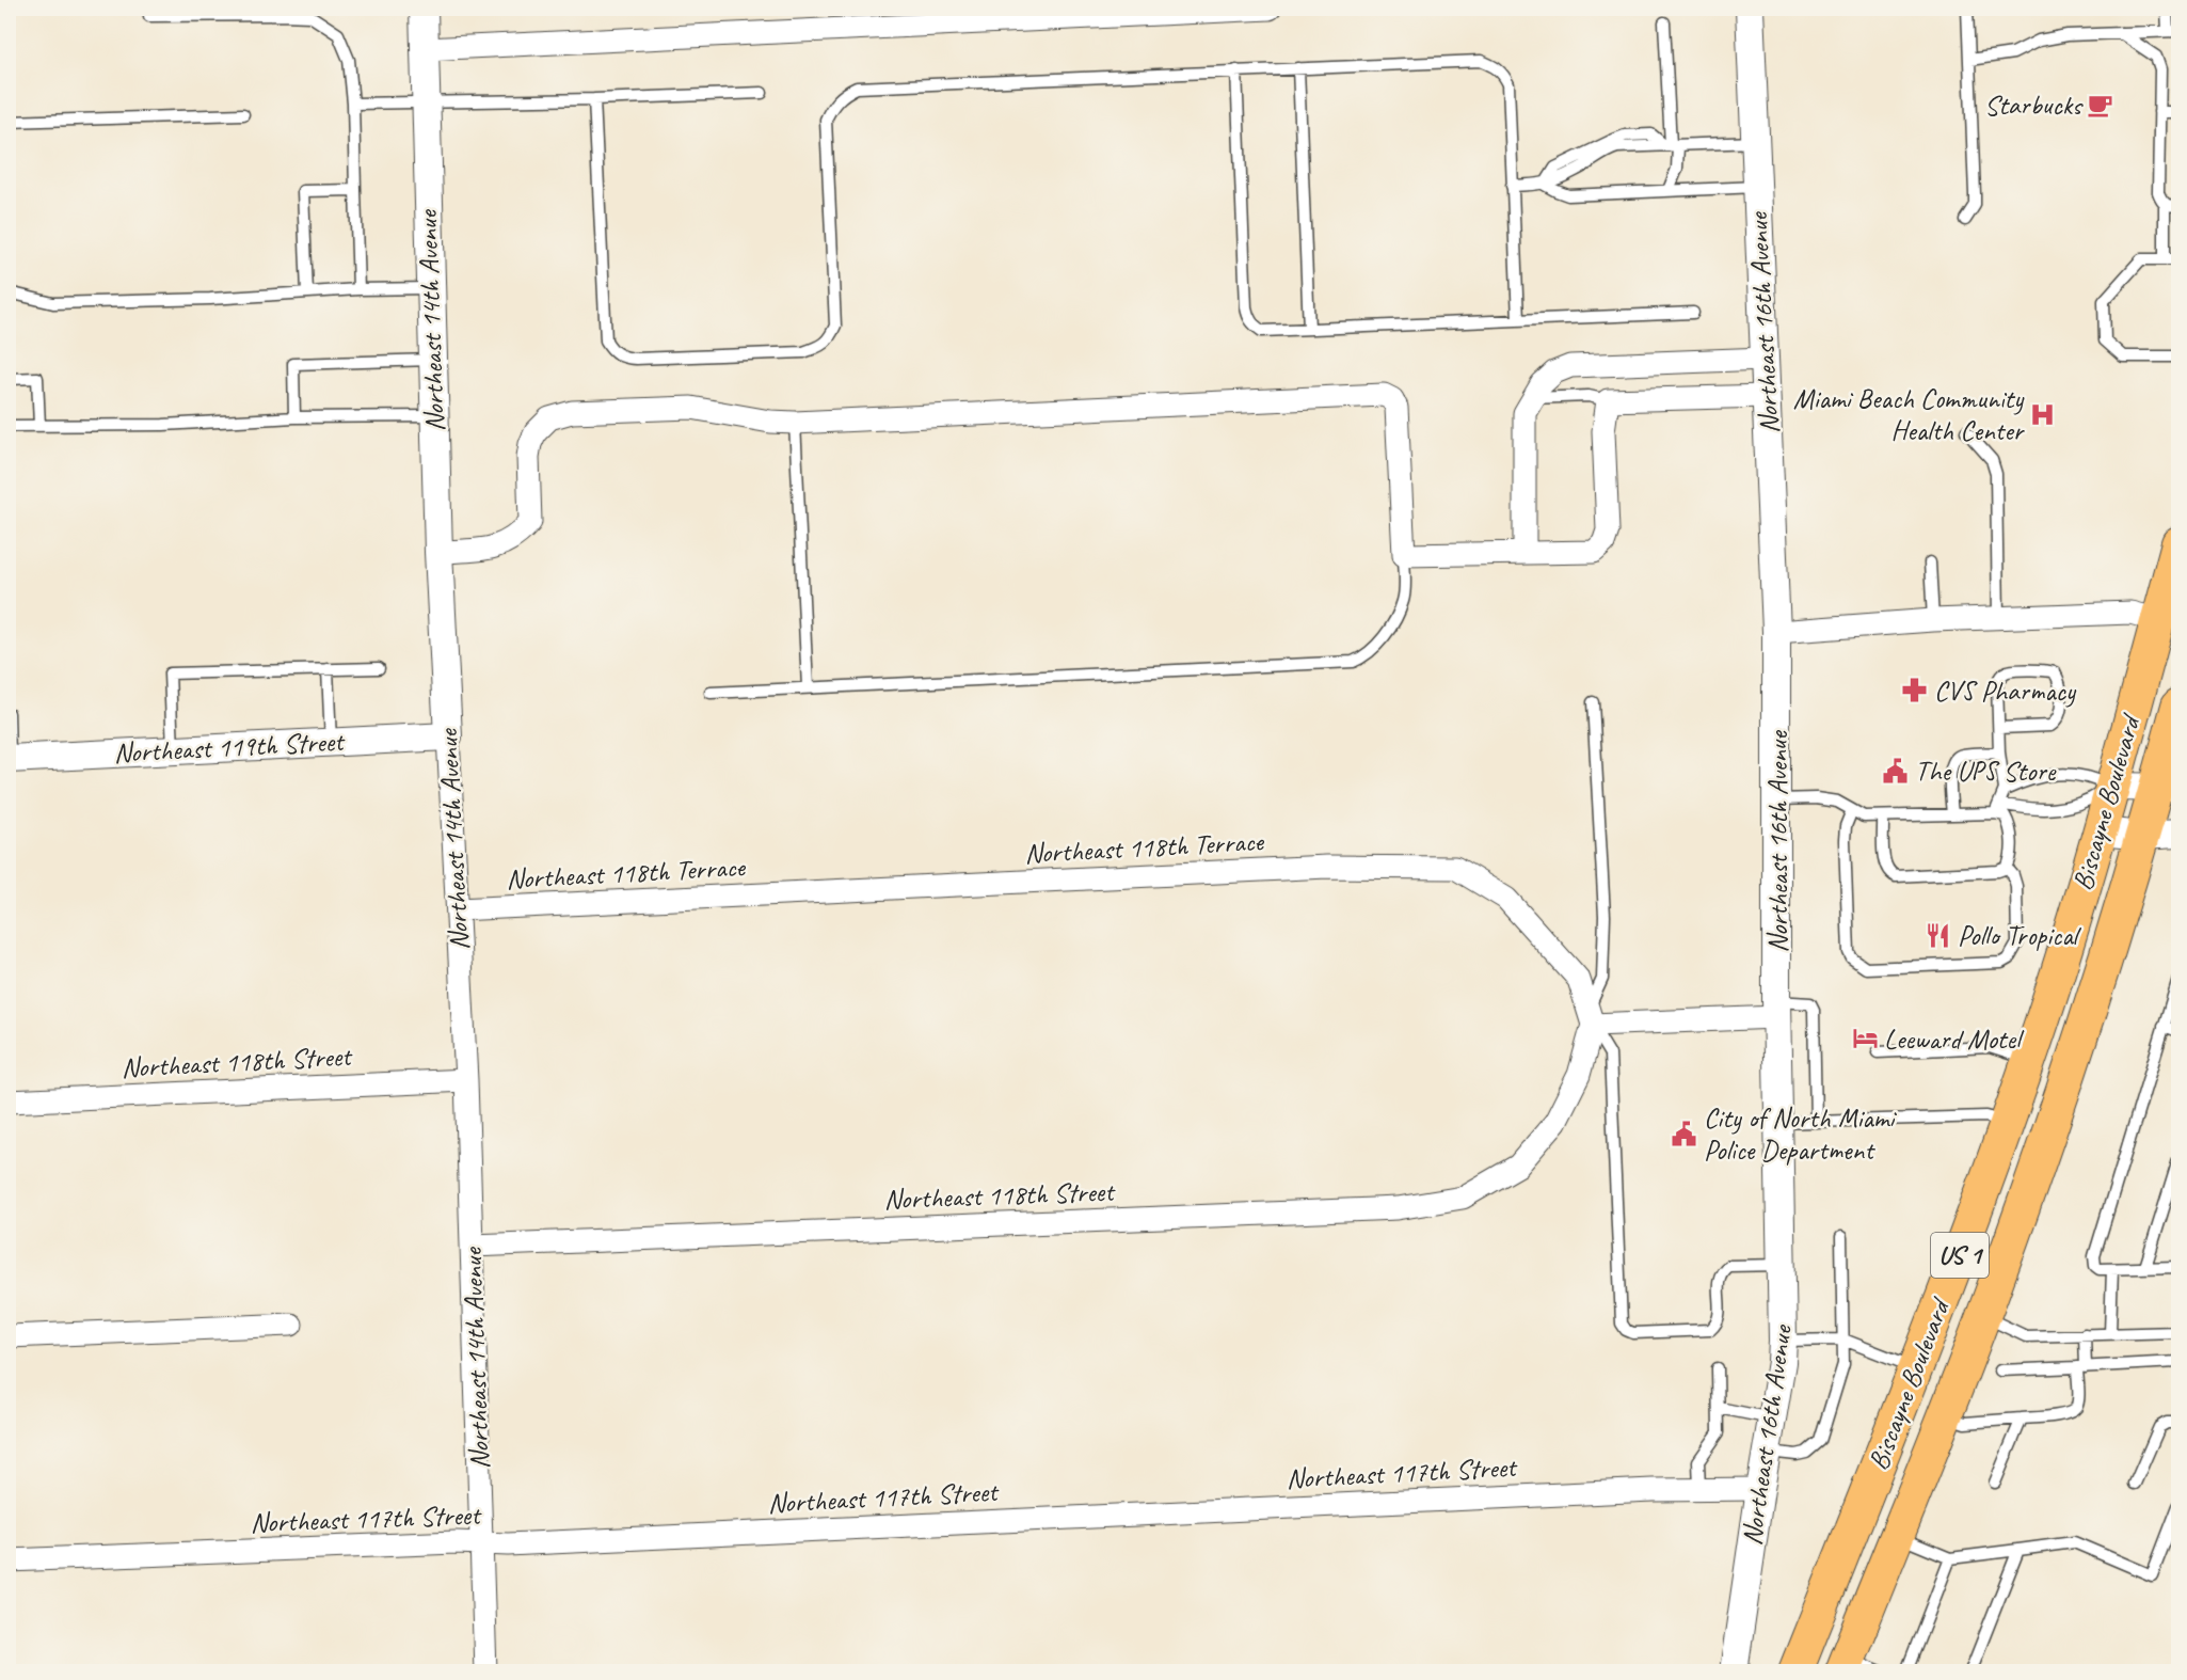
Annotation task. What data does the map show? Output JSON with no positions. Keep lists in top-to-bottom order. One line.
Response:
{"streets":{"main road":["Biscayne Boulevard","US 1"],"street":["Northeast 14th Avenue","Northeast 16th Avenue","Northeast 119th Street","Northeast 118th Terrace","Northeast 118th Street","Northeast 117th Street"]},"crossings":[["Northeast 14th Avenue","Northeast 119th Street"],["Northeast 14th Avenue","Northeast 118th Terrace"],["Northeast 14th Avenue","Northeast 118th Street"],["Northeast 14th Avenue","Northeast 117th Street"],["Northeast 16th Avenue","Northeast 117th Street"],["Northeast 118th Terrace","Northeast 118th Street"]],"places":{"cafe":["Starbucks"],"hospital":["Miami Beach Community Health Center"],"pharmacy":["CVS Pharmacy"],"public building":["The UPS Store","City of North Miami Police Department"],"restaurant":["Pollo Tropical"],"hotel":["Leeward Motel"]}}
